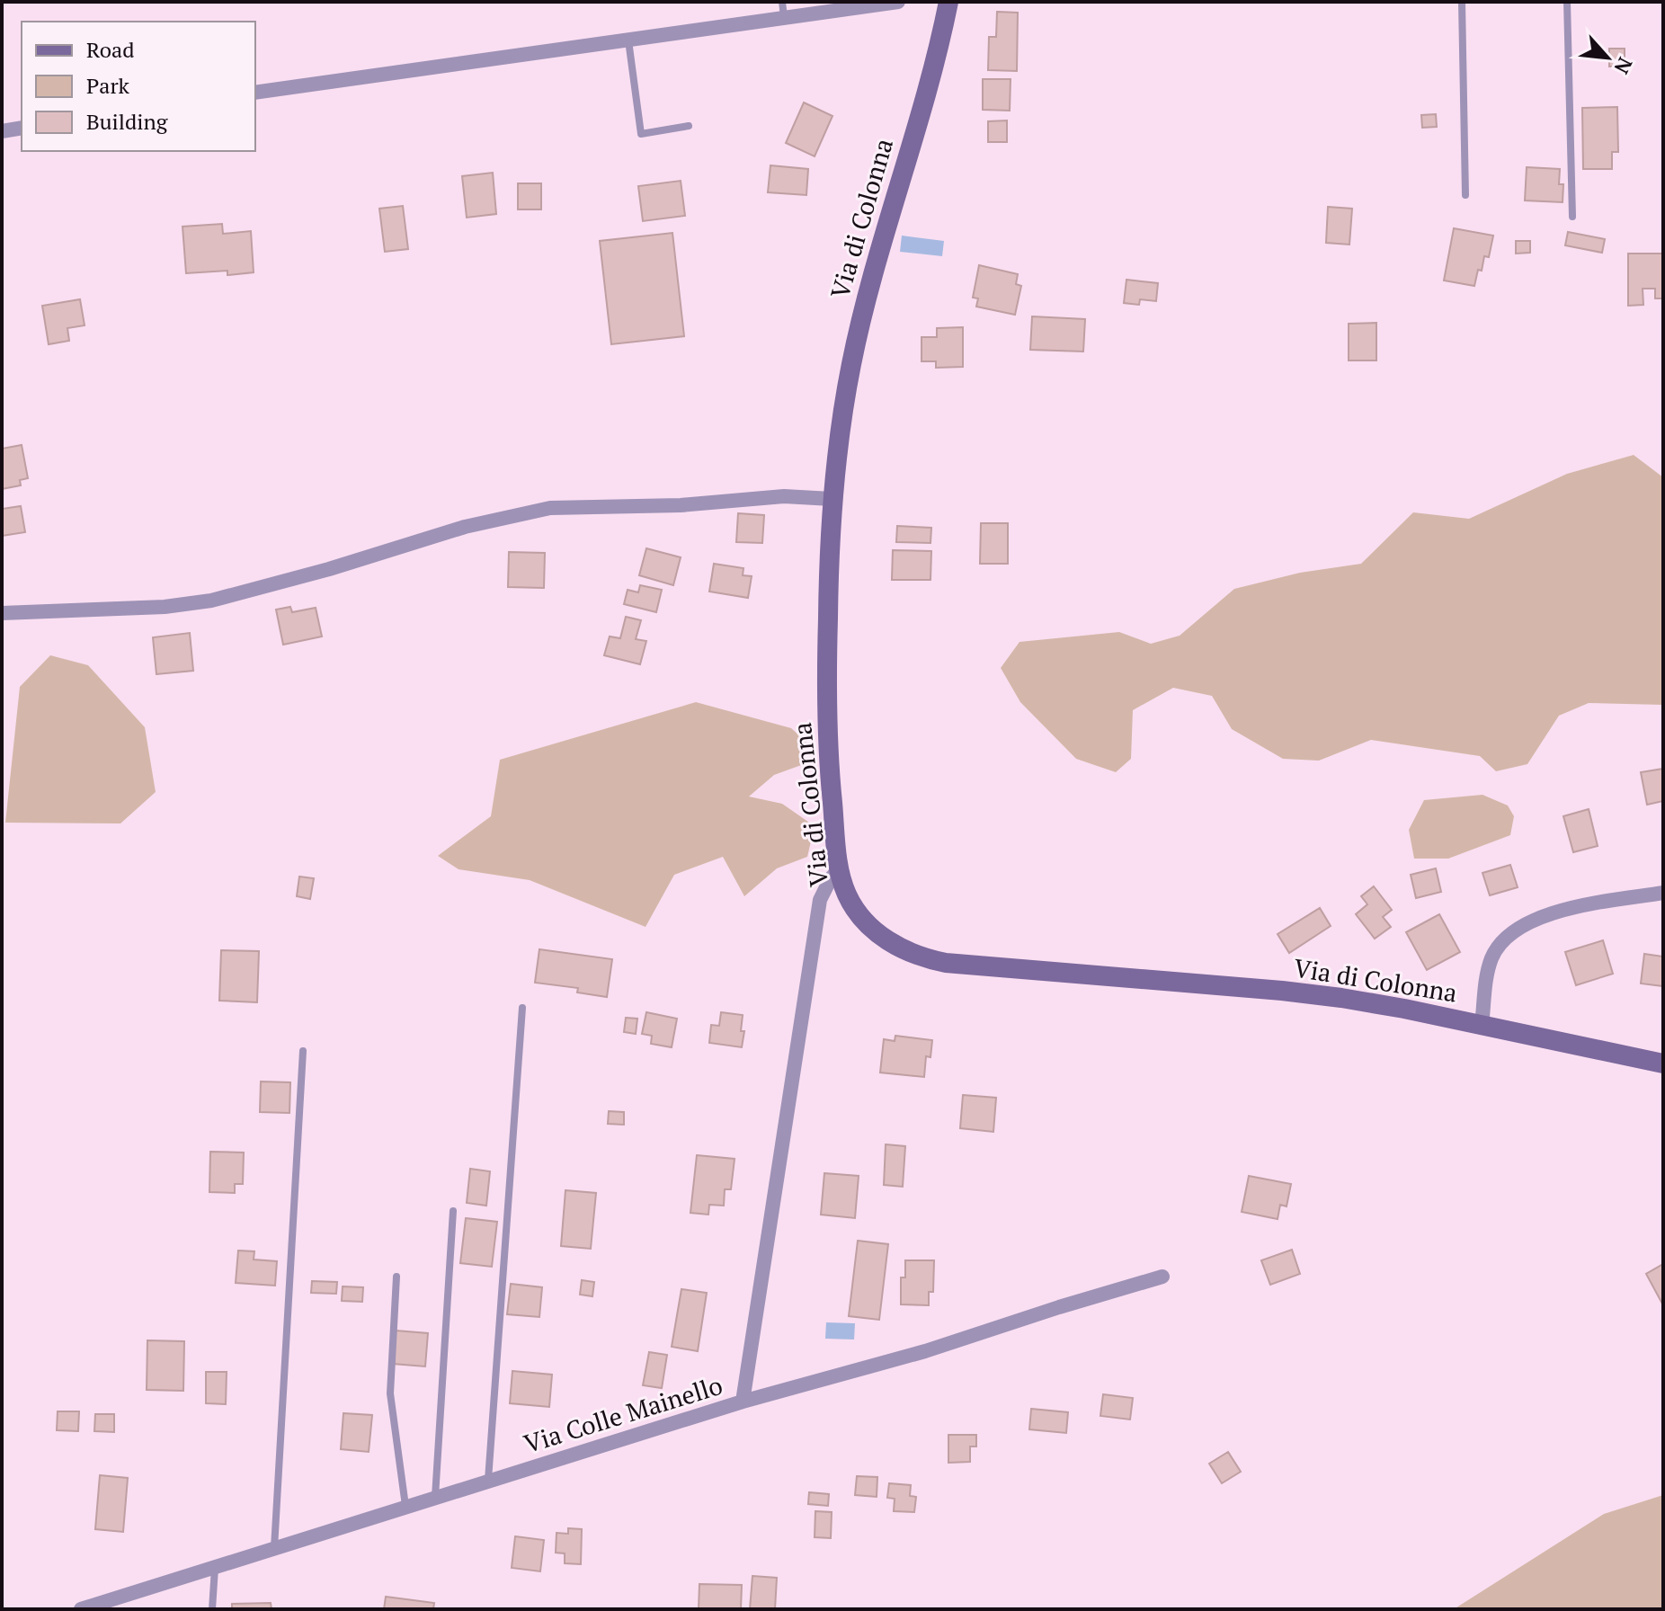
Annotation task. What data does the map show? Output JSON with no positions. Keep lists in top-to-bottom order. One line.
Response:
{"streets":{"street":["Via di Colonna","Via Colle Mainello"]},"crossings":[["Via di Colonna","Via Colle Mainello"]],"legend":["Road","Park","Building"],"north":"bottom right"}
